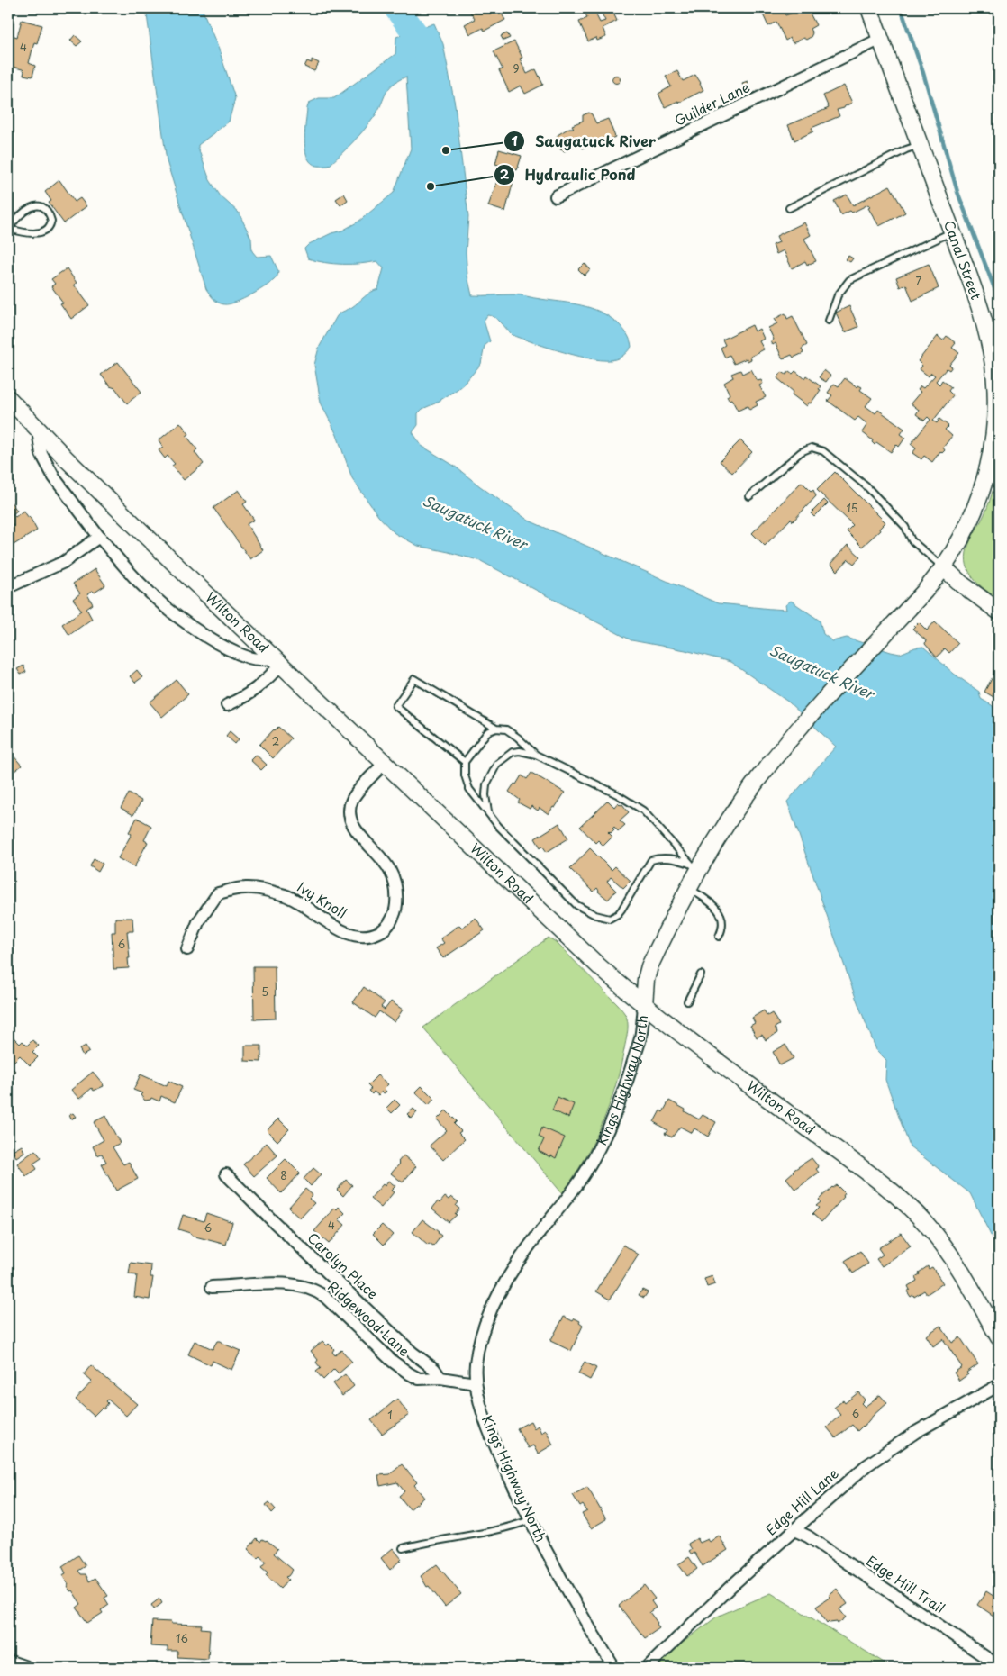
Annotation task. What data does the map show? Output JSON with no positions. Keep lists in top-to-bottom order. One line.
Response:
{"streets":{"main road":["Canal Street","Wilton Road","Kings Highway North"],"street":["Guilder Lane","Ivy Knoll","Carolyn Place","Ridgewood Lane","Edge Hill Lane","Edge Hill Trail"]},"crossings":[["Guilder Lane","Canal Street"],["Canal Street","Kings Highway North"],["Wilton Road","Ivy Knoll"],["Wilton Road","Kings Highway North"],["Kings Highway North","Ridgewood Lane"],["Carolyn Place","Ridgewood Lane"],["Edge Hill Lane","Edge Hill Trail"]],"water":["Saugatuck River"],"places":["Saugatuck River","Hydraulic Pond"],"house_numbers":["4","9","7","15","2","6","5","8","4","6","6","1","16"]}
